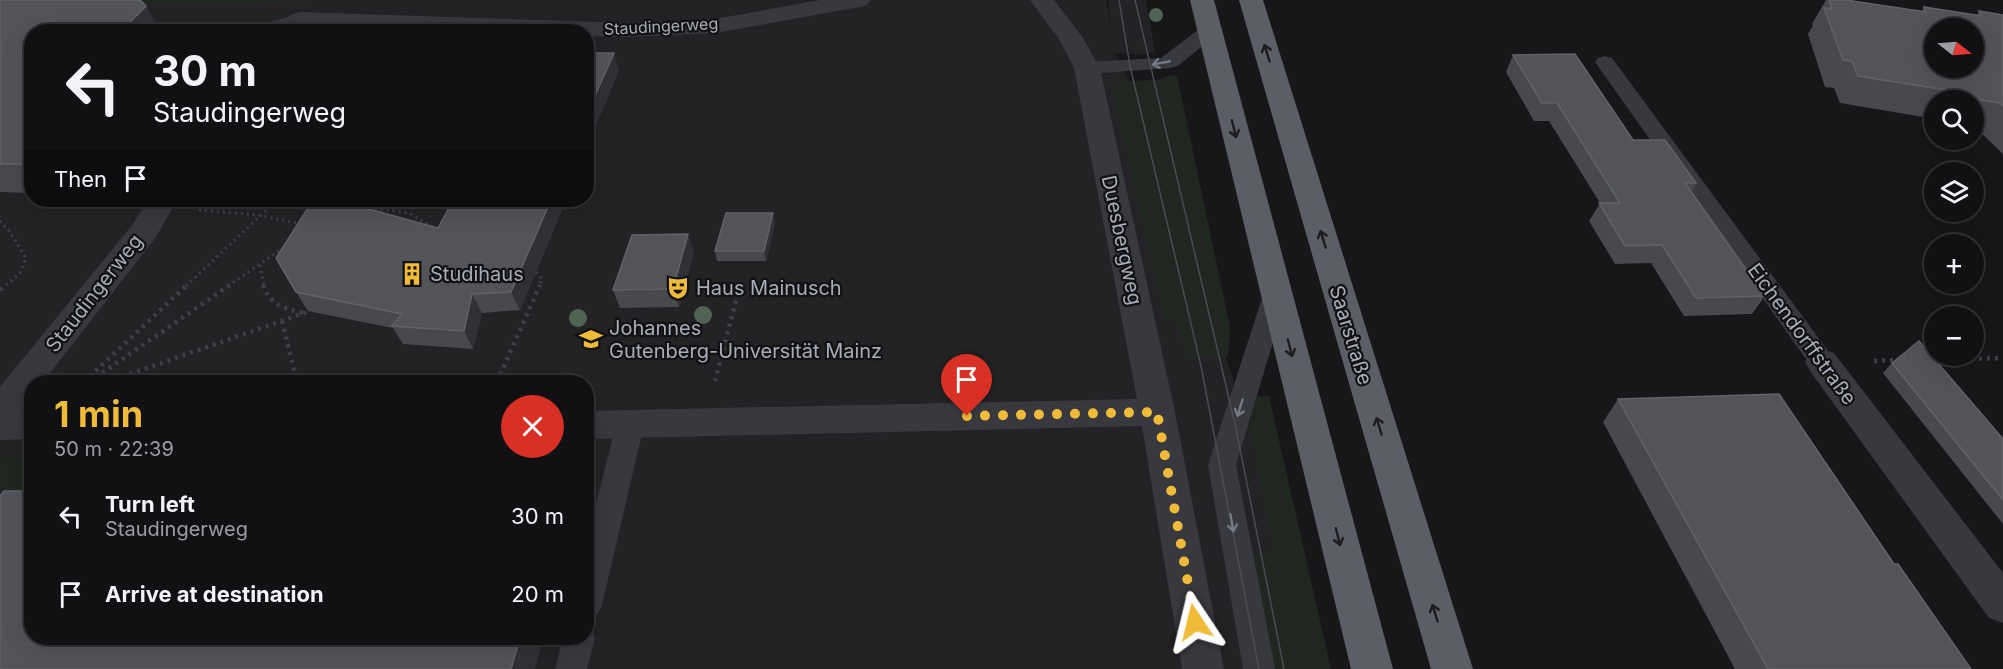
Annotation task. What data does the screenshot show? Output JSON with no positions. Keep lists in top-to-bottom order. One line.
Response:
{"streets":{"highway":["Saarstraße"],"street":["Staudingerweg","Duesbergweg","Eichendorffstraße"]},"places":{"building":["Studihaus"],"theatre":["Haus Mainusch"],"school or university":["Johannes Gutenberg-Universität Mainz"]},"north":"right","page":{"map_buttons":["+","−"],"turn":["30 m","Staudingerweg"],"then":"Then","heading":["1 min","50 m · 22:39"],"list":[{"name":"Turn left","note":"Staudingerweg","value":"30 m"},{"name":"Arrive at destination","value":"20 m"}]}}
